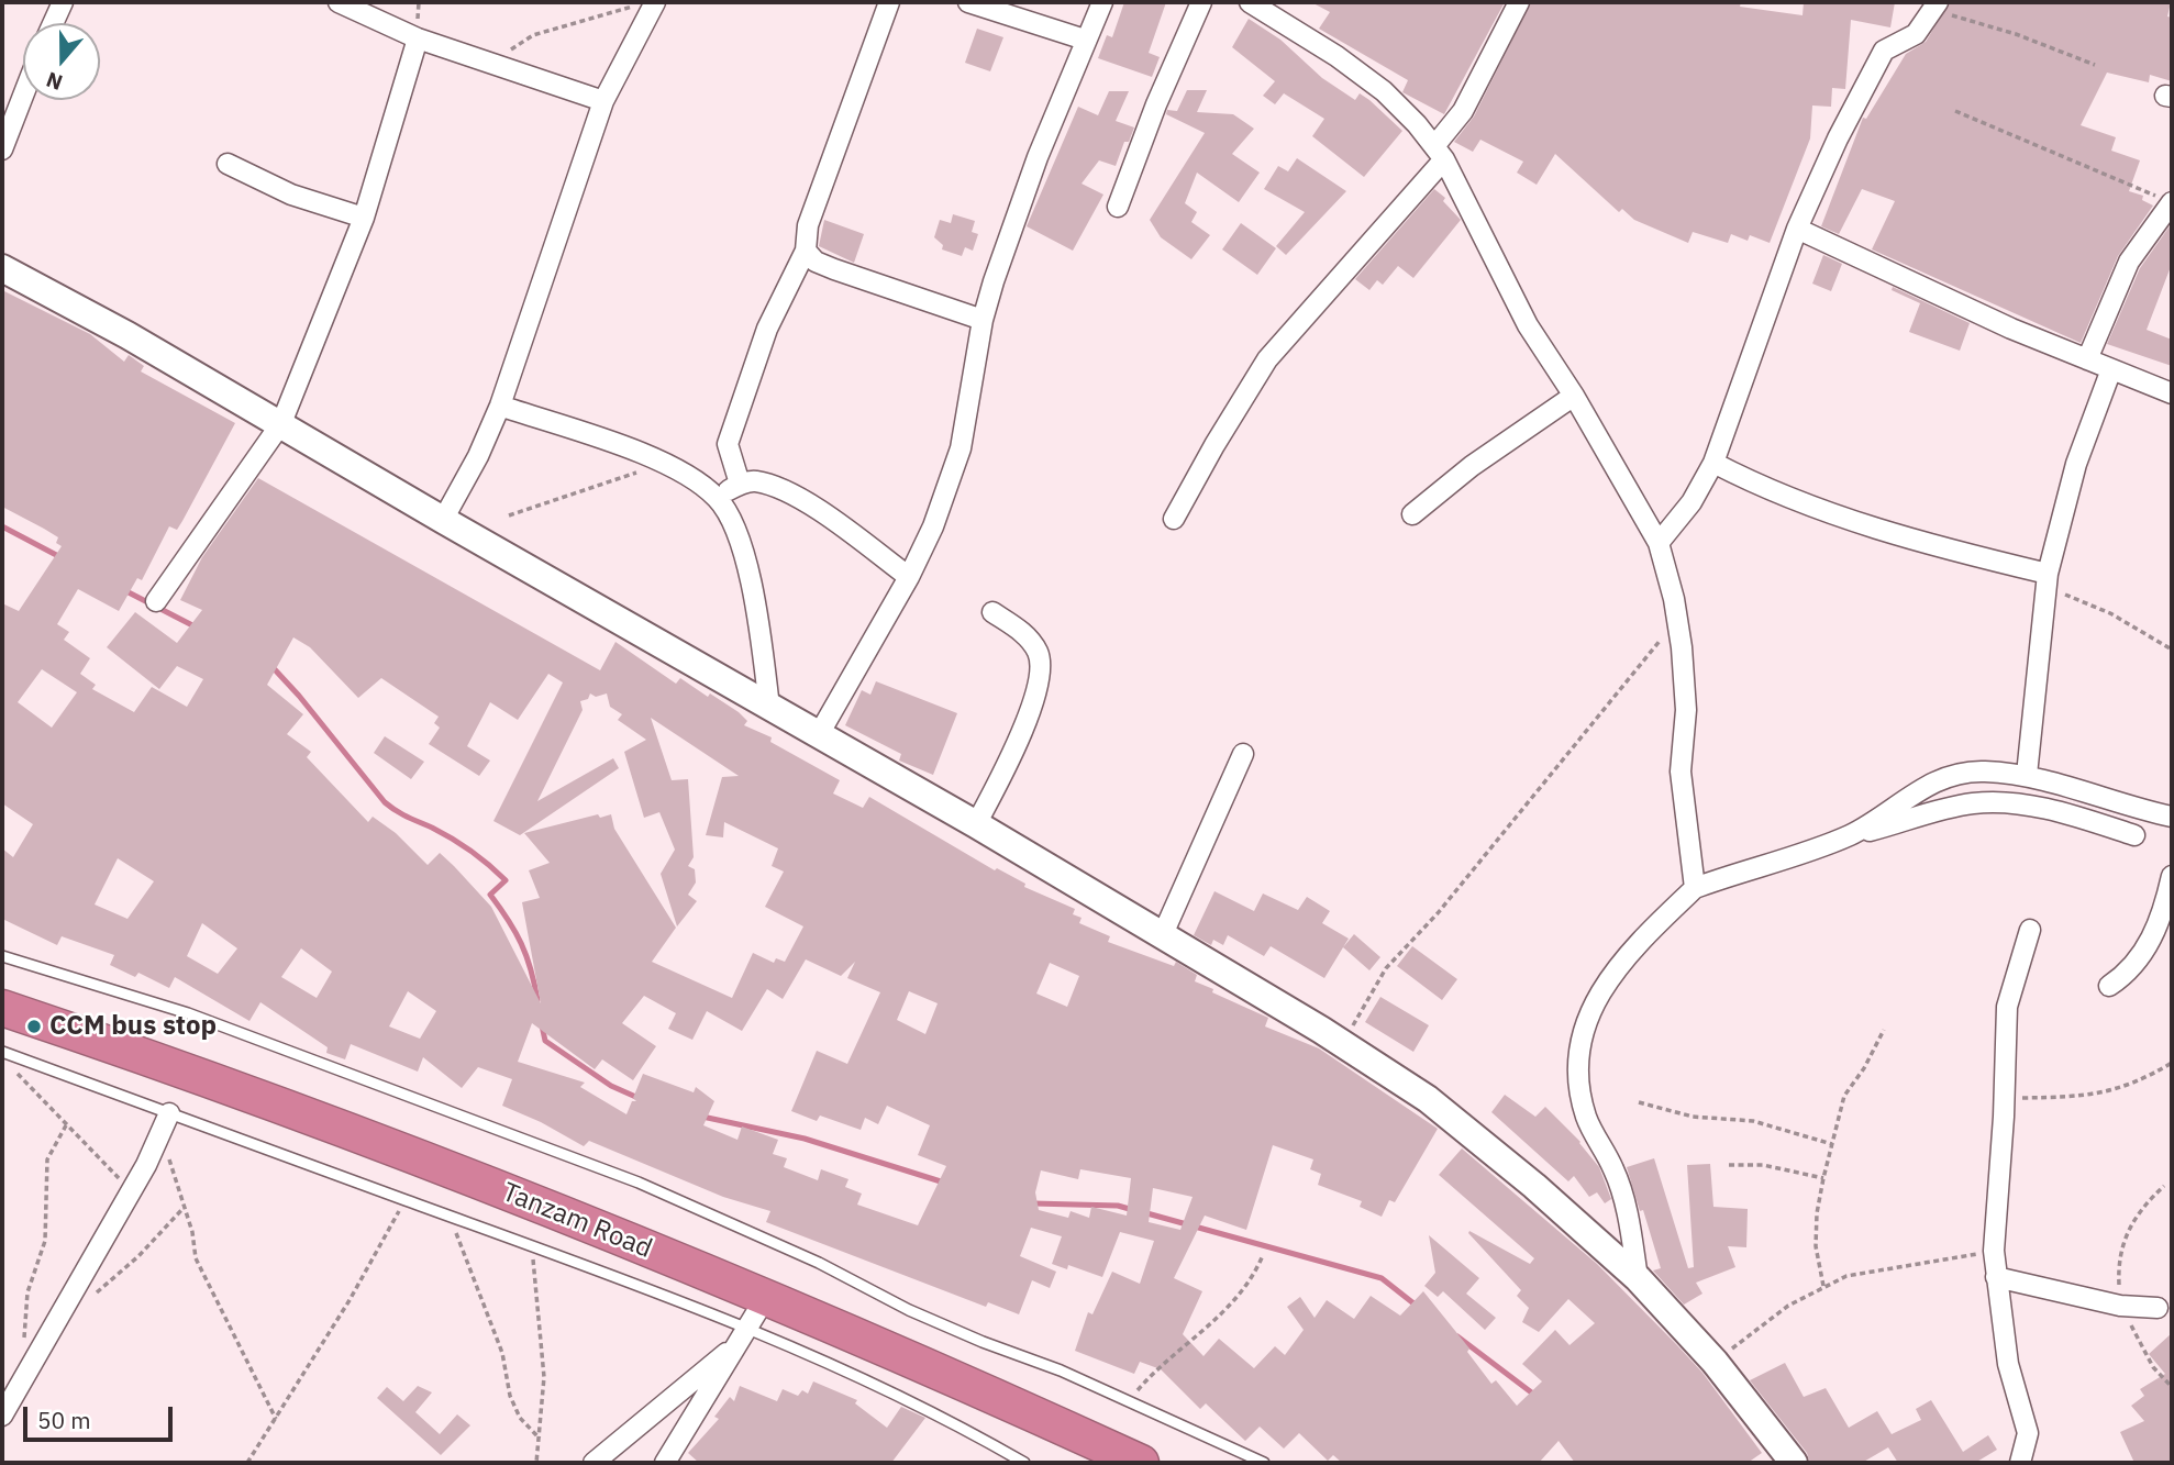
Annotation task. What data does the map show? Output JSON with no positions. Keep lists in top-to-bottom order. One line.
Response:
{"streets":{"highway":["Tanzam Road"]},"places":["CCM bus stop"],"scale_bar":"50 m","north":"bottom"}
